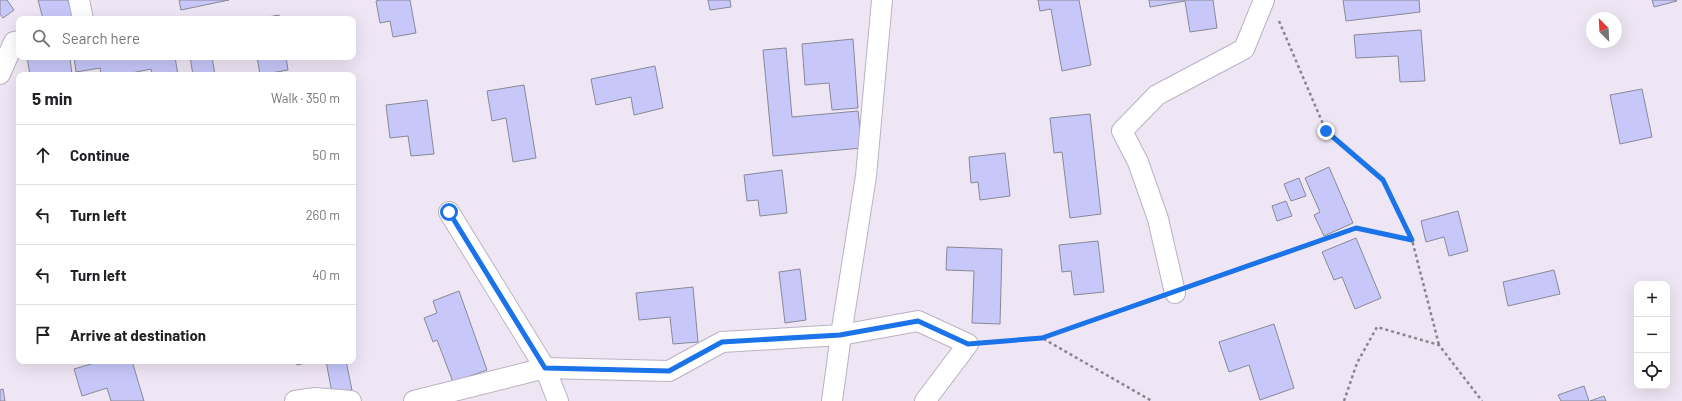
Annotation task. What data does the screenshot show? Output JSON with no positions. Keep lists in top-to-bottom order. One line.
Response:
{"north":"top left","page":{"search":"Search here","heading":["5 min","Walk · 350 m"],"list":[["Continue","50 m"],["Turn left","260 m"],["Turn left","40 m"],"Arrive at destination"],"map_buttons":["+","−"]}}
